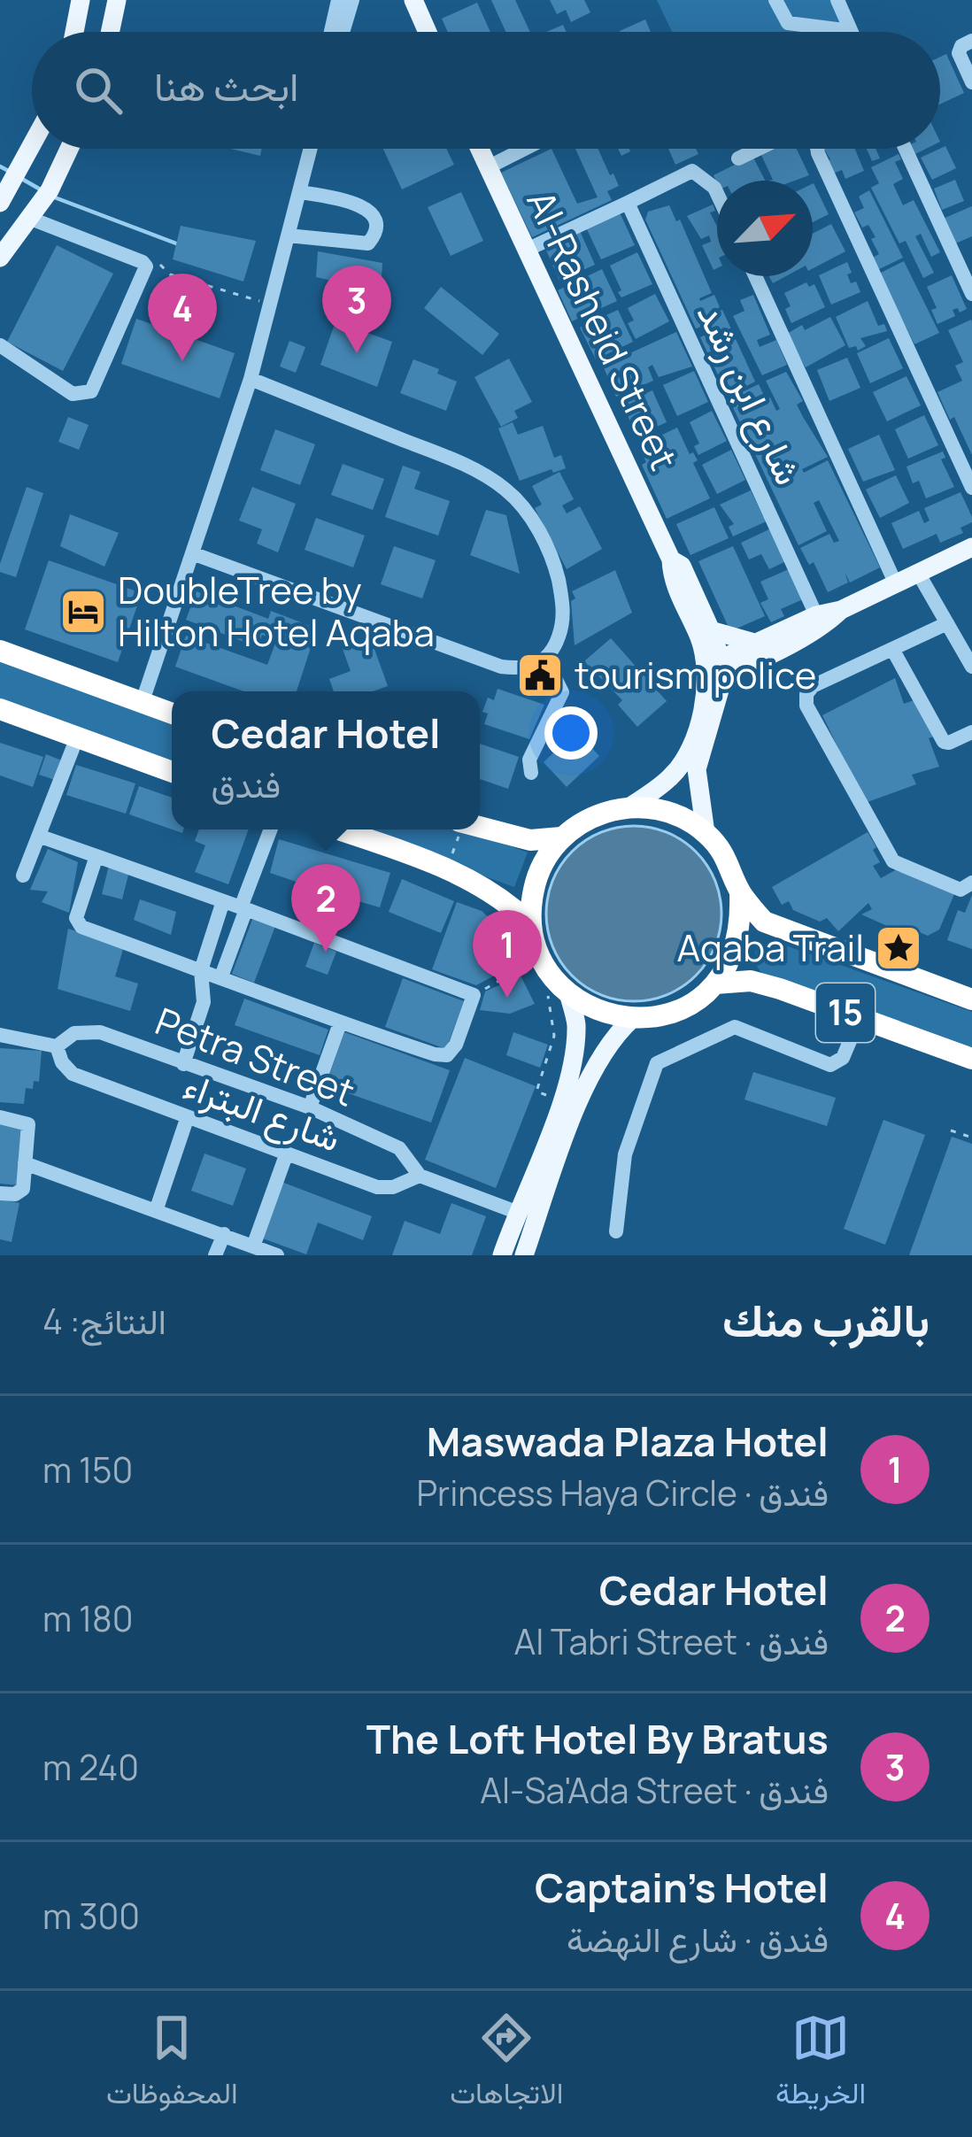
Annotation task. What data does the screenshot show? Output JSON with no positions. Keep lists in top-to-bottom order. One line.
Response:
{"streets":{"highway":["15"],"main road":["Al-Rasheid Street"],"street":["شارع ابن رشد","Petra Street","شارع البتراء"]},"crossings":[["Petra Street","شارع البتراء"]],"places":{"hotel":["DoubleTree by Hilton Hotel Aqaba"],"public building":["tourism police"],"place":["Aqaba Trail"]},"north":"top right","page":{"search":"ابحث هنا","pins":["3","4","2","1"],"popup":["Cedar Hotel","فندق"],"heading":["بالقرب منك","النتائج: 4"],"list":[{"mark":"1","name":"Maswada Plaza Hotel","note":"فندق · Princess Haya Circle","value":"150 m"},{"mark":"2","name":"Cedar Hotel","note":"فندق · Al Tabri Street","value":"180 m"},{"mark":"3","name":"The Loft Hotel By Bratus","note":"فندق · Al-Sa'Ada Street","value":"240 m"},{"mark":"4","name":"Captain's Hotel","note":"فندق · شارع النهضة","value":"300 m"}],"nav":["الخريطة","الاتجاهات","المحفوظات"]}}
